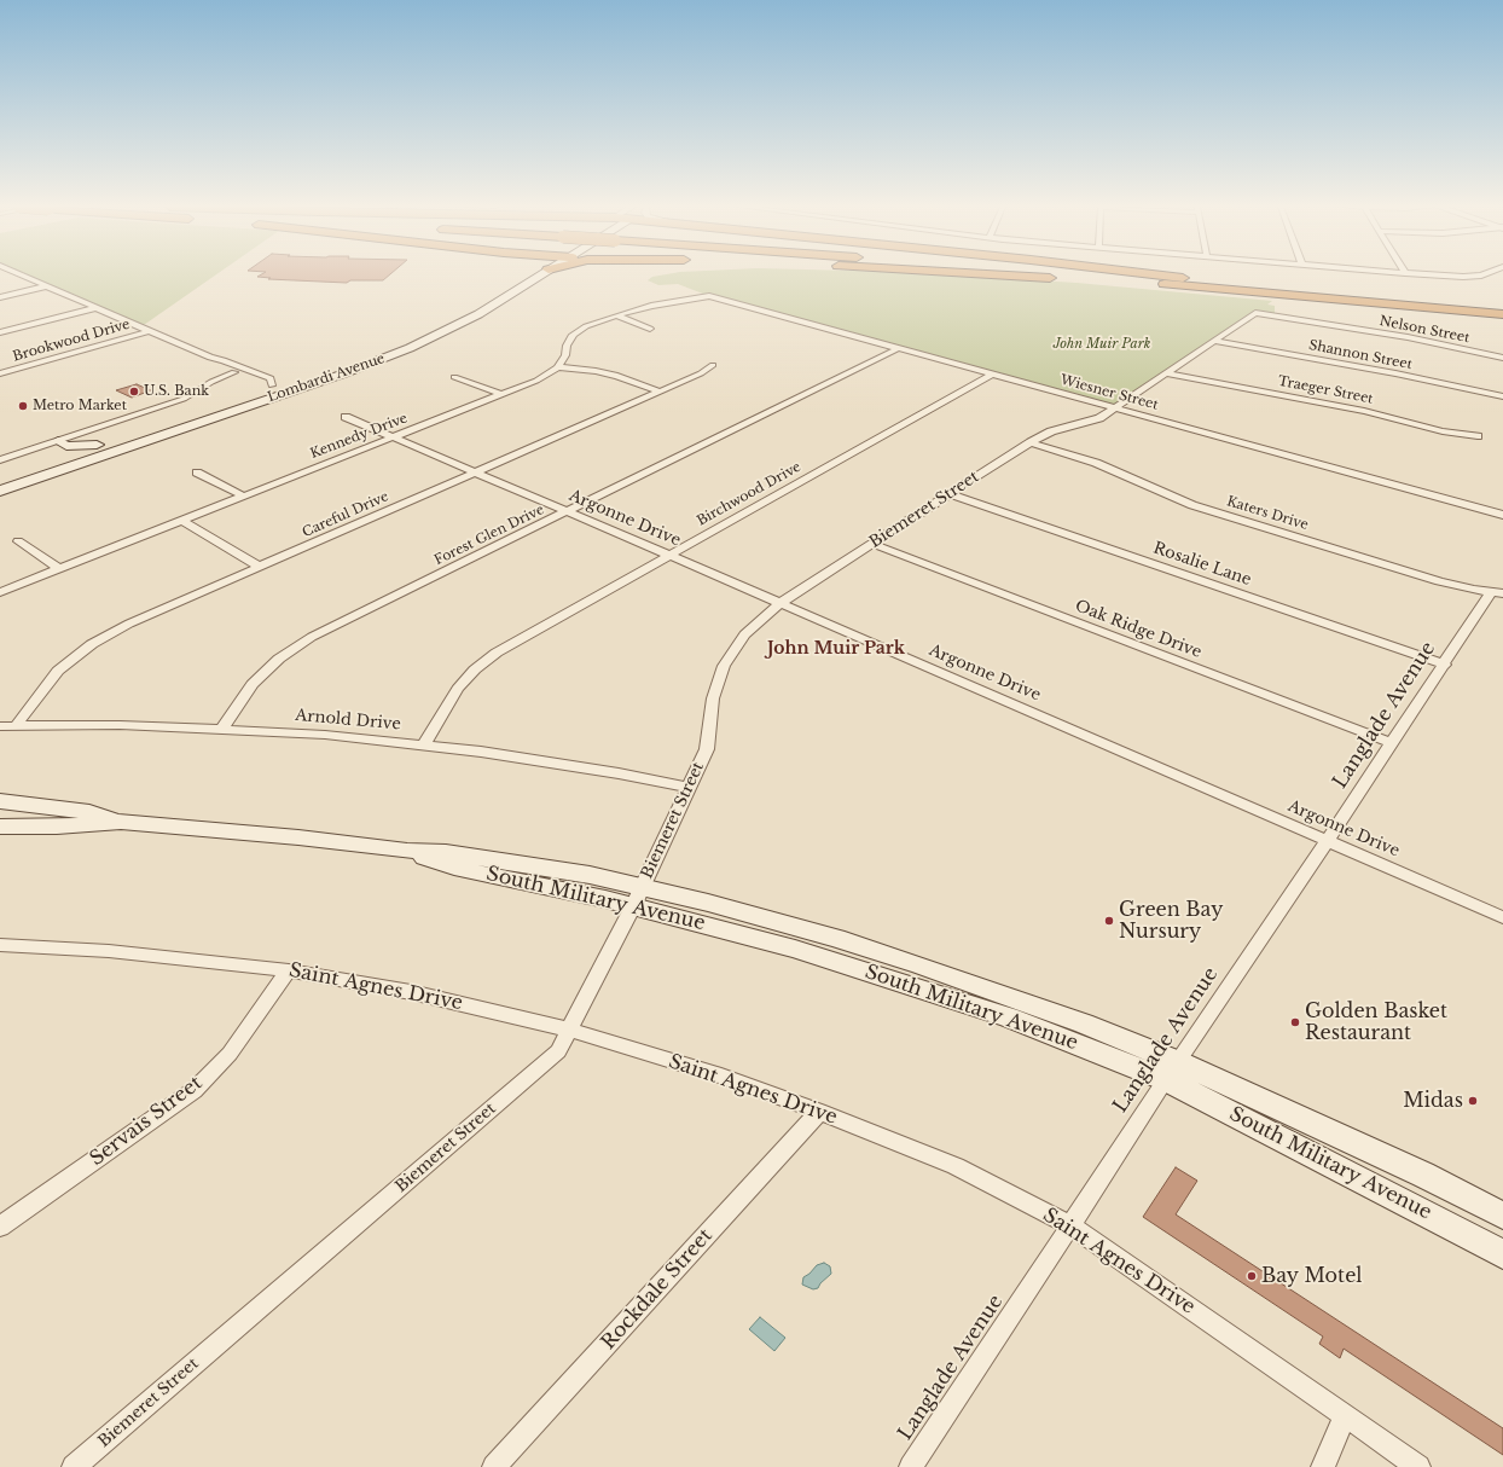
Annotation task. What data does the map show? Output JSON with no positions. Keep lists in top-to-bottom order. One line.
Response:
{"streets":{"main road":["Lombardi Avenue","South Military Avenue"],"street":["Nelson Street","Brookwood Drive","Shannon Street","Traeger Street","Wiesner Street","Kennedy Drive","Birchwood Drive","Biemeret Street","Katers Drive","Careful Drive","Argonne Drive","Forest Glen Drive","Rosalie Lane","Oak Ridge Drive","Langlade Avenue","Arnold Drive","Saint Agnes Drive","Servais Street","Rockdale Street"]},"crossings":[["Nelson Street","Biemeret Street"],["Shannon Street","Biemeret Street"],["Traeger Street","Biemeret Street"],["Wiesner Street","Birchwood Drive"],["Wiesner Street","Biemeret Street"],["Wiesner Street","Forest Glen Drive"],["Kennedy Drive","Argonne Drive"],["Birchwood Drive","Argonne Drive"],["Birchwood Drive","Arnold Drive"],["Biemeret Street","Katers Drive"],["Biemeret Street","Argonne Drive"],["Biemeret Street","Rosalie Lane"],["Biemeret Street","Oak Ridge Drive"],["Biemeret Street","Arnold Drive"],["Biemeret Street","South Military Avenue"],["Biemeret Street","Saint Agnes Drive"],["Katers Drive","Langlade Avenue"],["Careful Drive","Argonne Drive"],["Careful Drive","Arnold Drive"],["Argonne Drive","Forest Glen Drive"],["Argonne Drive","Langlade Avenue"],["Forest Glen Drive","Arnold Drive"],["Rosalie Lane","Langlade Avenue"],["Oak Ridge Drive","Langlade Avenue"],["Langlade Avenue","South Military Avenue"],["Langlade Avenue","Saint Agnes Drive"],["Saint Agnes Drive","Servais Street"],["Saint Agnes Drive","Rockdale Street"]],"districts":["John Muir Park"],"parks":["John Muir Park"],"places":["U.S. Bank","Metro Market","Green Bay Nursury","Golden Basket Restaurant","Midas","Bay Motel"]}
